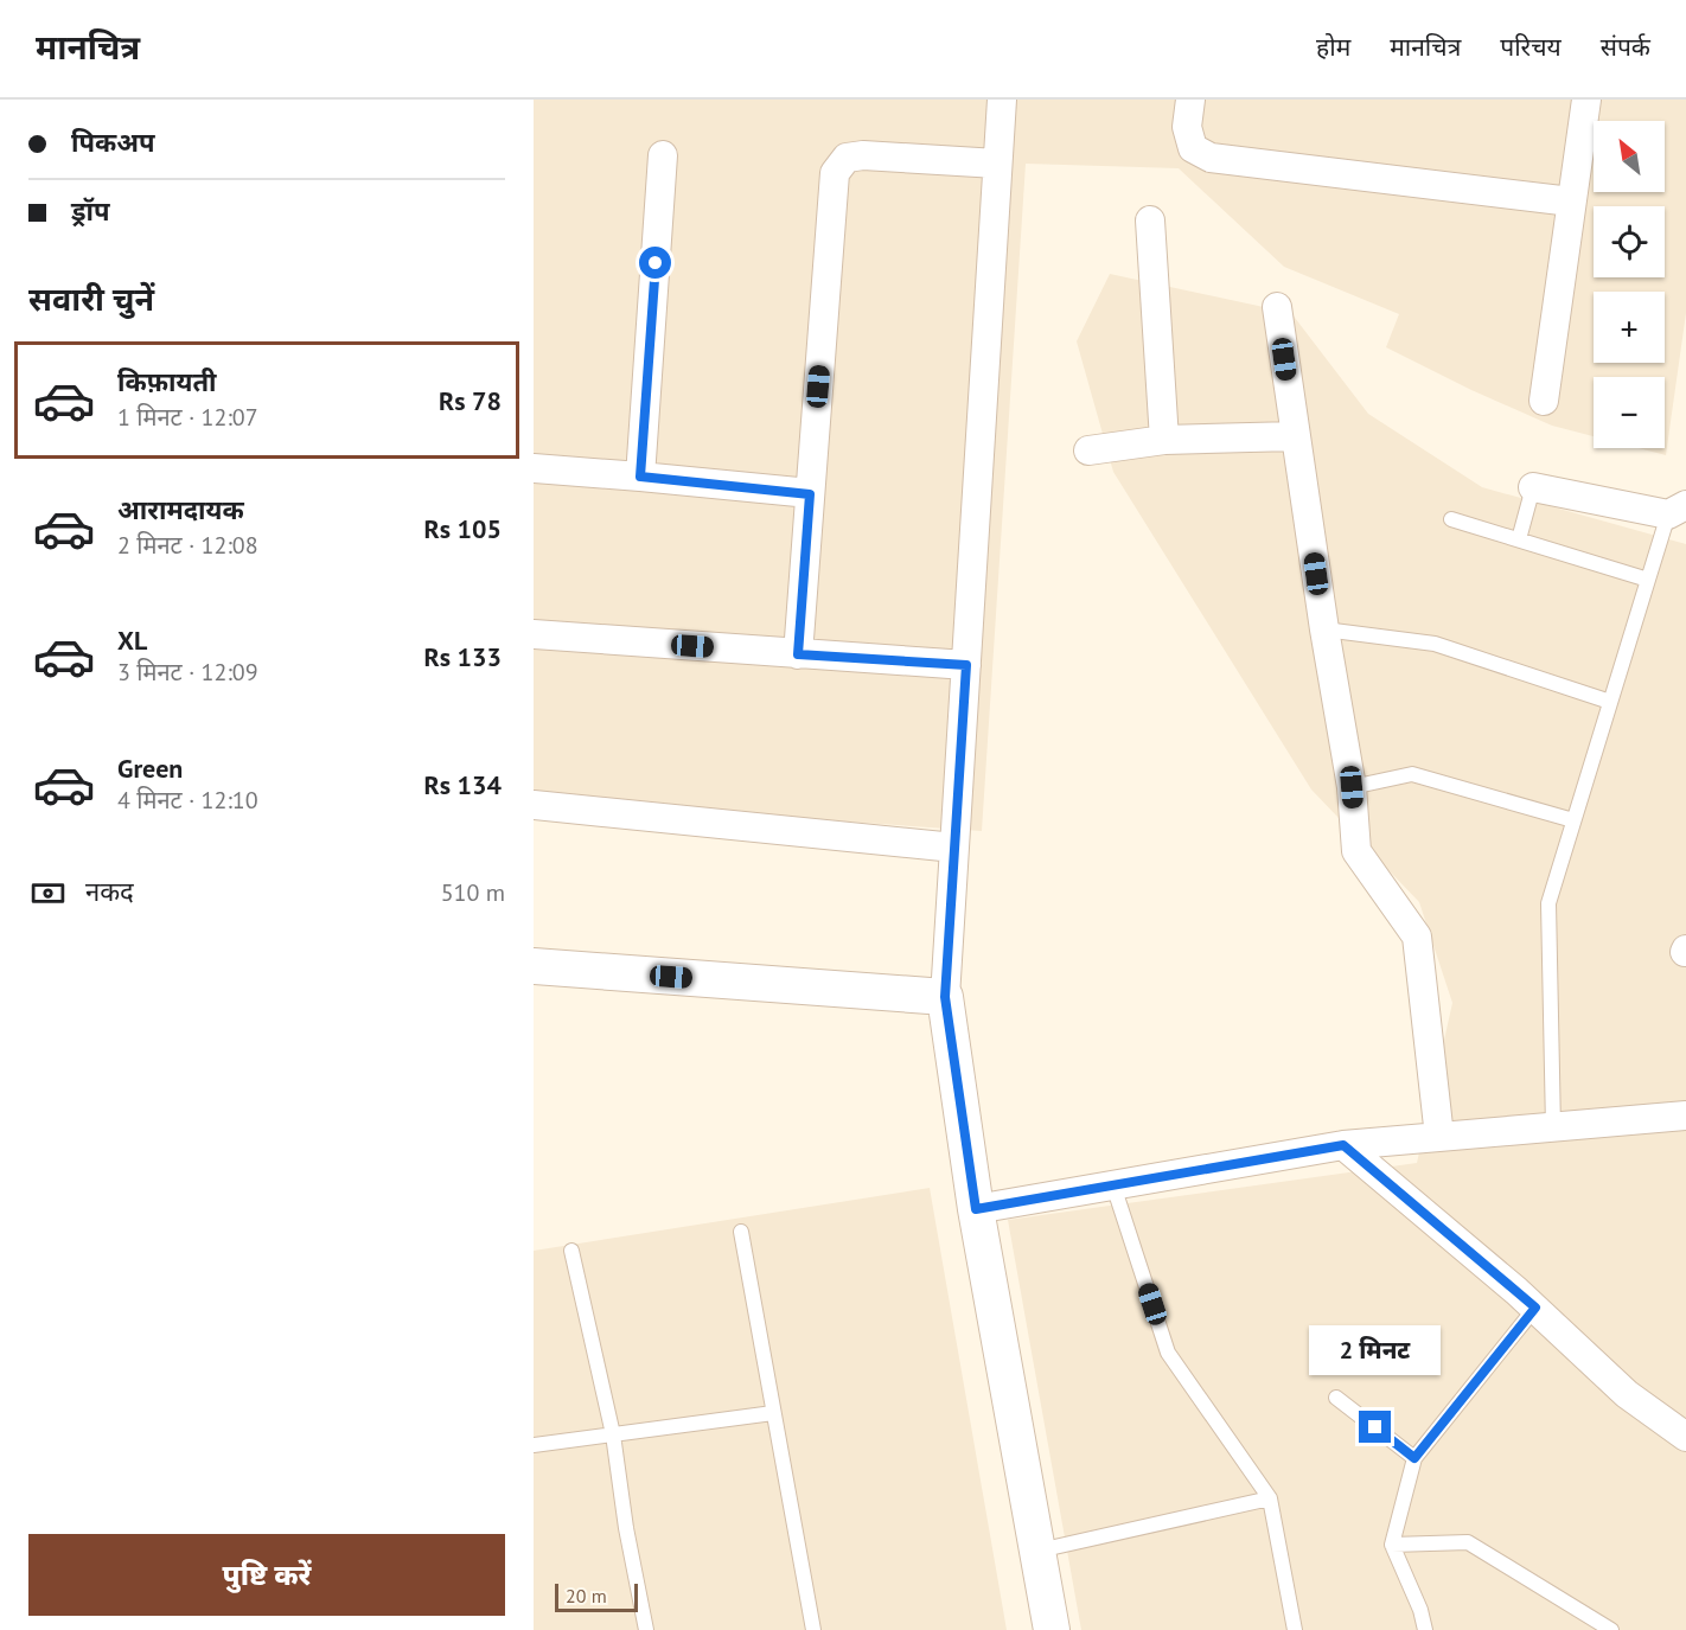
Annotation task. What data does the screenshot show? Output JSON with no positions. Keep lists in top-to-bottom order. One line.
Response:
{"scale_bar":"20 m","north":"top left","page":{"header":"मानचित्र","nav":["होम","मानचित्र","परिचय","संपर्क"],"banner":["पिकअप","ड्रॉप"],"map_buttons":["+","−"],"heading":"सवारी चुनें","list":[{"name":"किफ़ायती","note":"1 मिनट · 12:07","value":"Rs 78"},{"name":"आरामदायक","note":"2 मिनट · 12:08","value":"Rs 105"},{"name":"XL","note":"3 मिनट · 12:09","value":"Rs 133"},{"name":"Green","note":"4 मिनट · 12:10","value":"Rs 134"}],"pay":["नकद","510 m"],"bubble":"2 मिनट","buttons":"पुष्टि करें","scale":"20 m"}}
